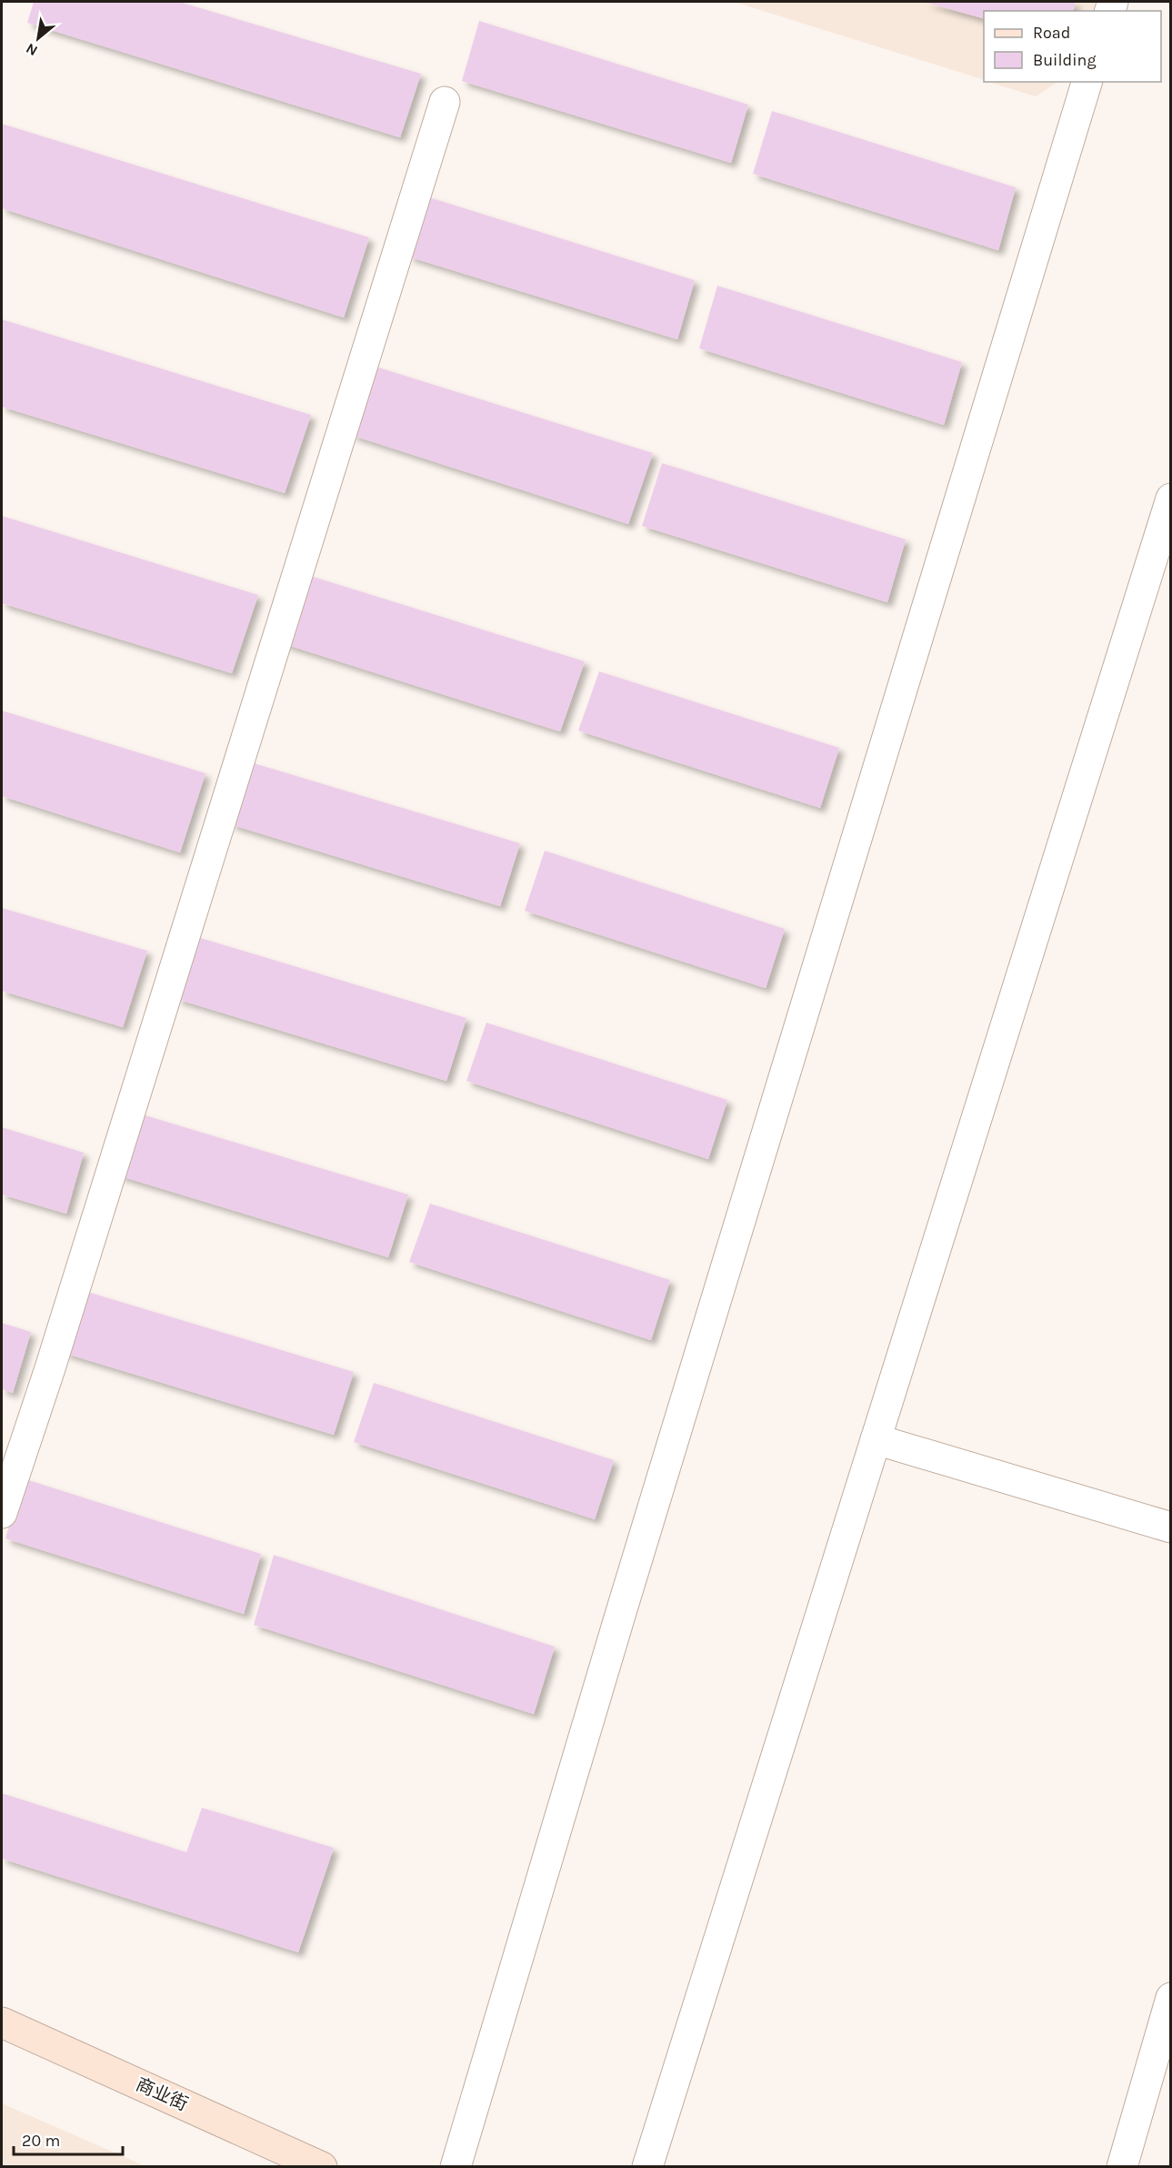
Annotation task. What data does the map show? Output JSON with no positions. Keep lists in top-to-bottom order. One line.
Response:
{"streets":{"street":["商业街"]},"legend":["Road","Building"],"scale_bar":"20 m","north":"bottom left"}
